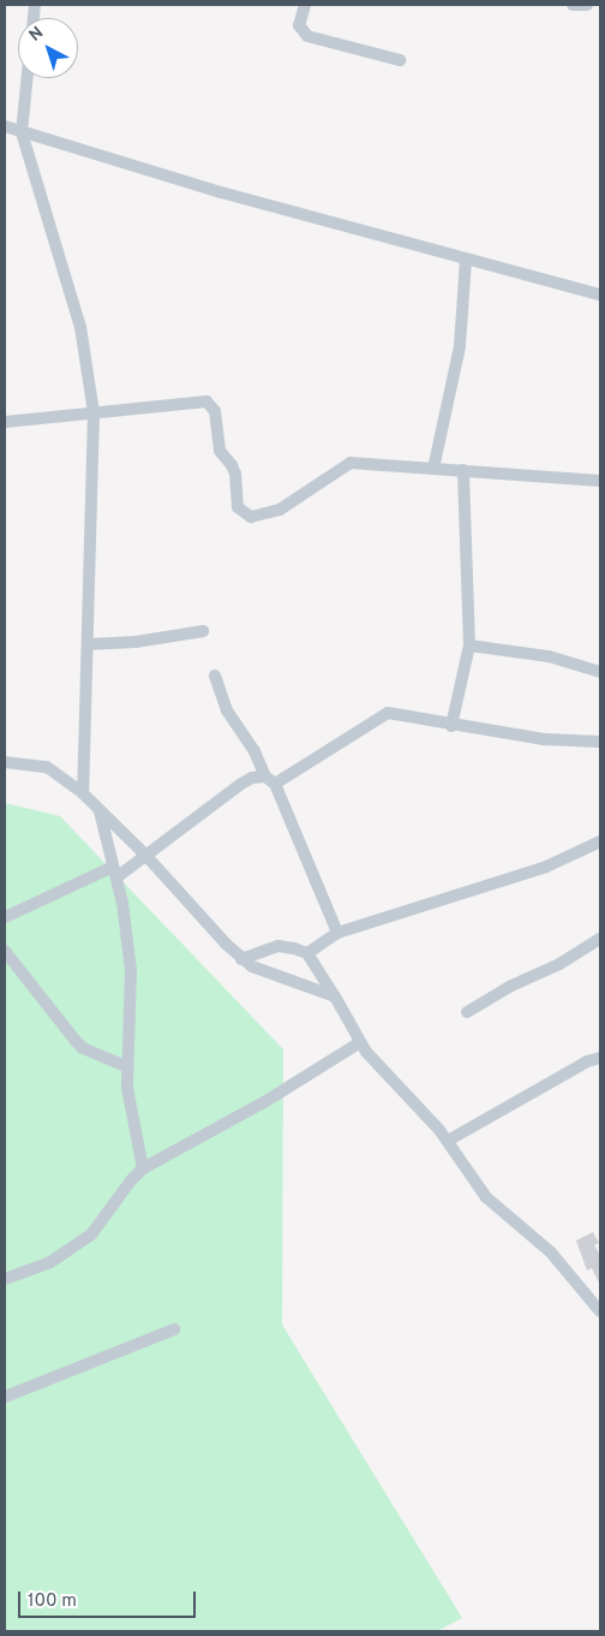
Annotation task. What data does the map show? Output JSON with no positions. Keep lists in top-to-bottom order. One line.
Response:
{"scale_bar":"100 m","north":"top left"}
